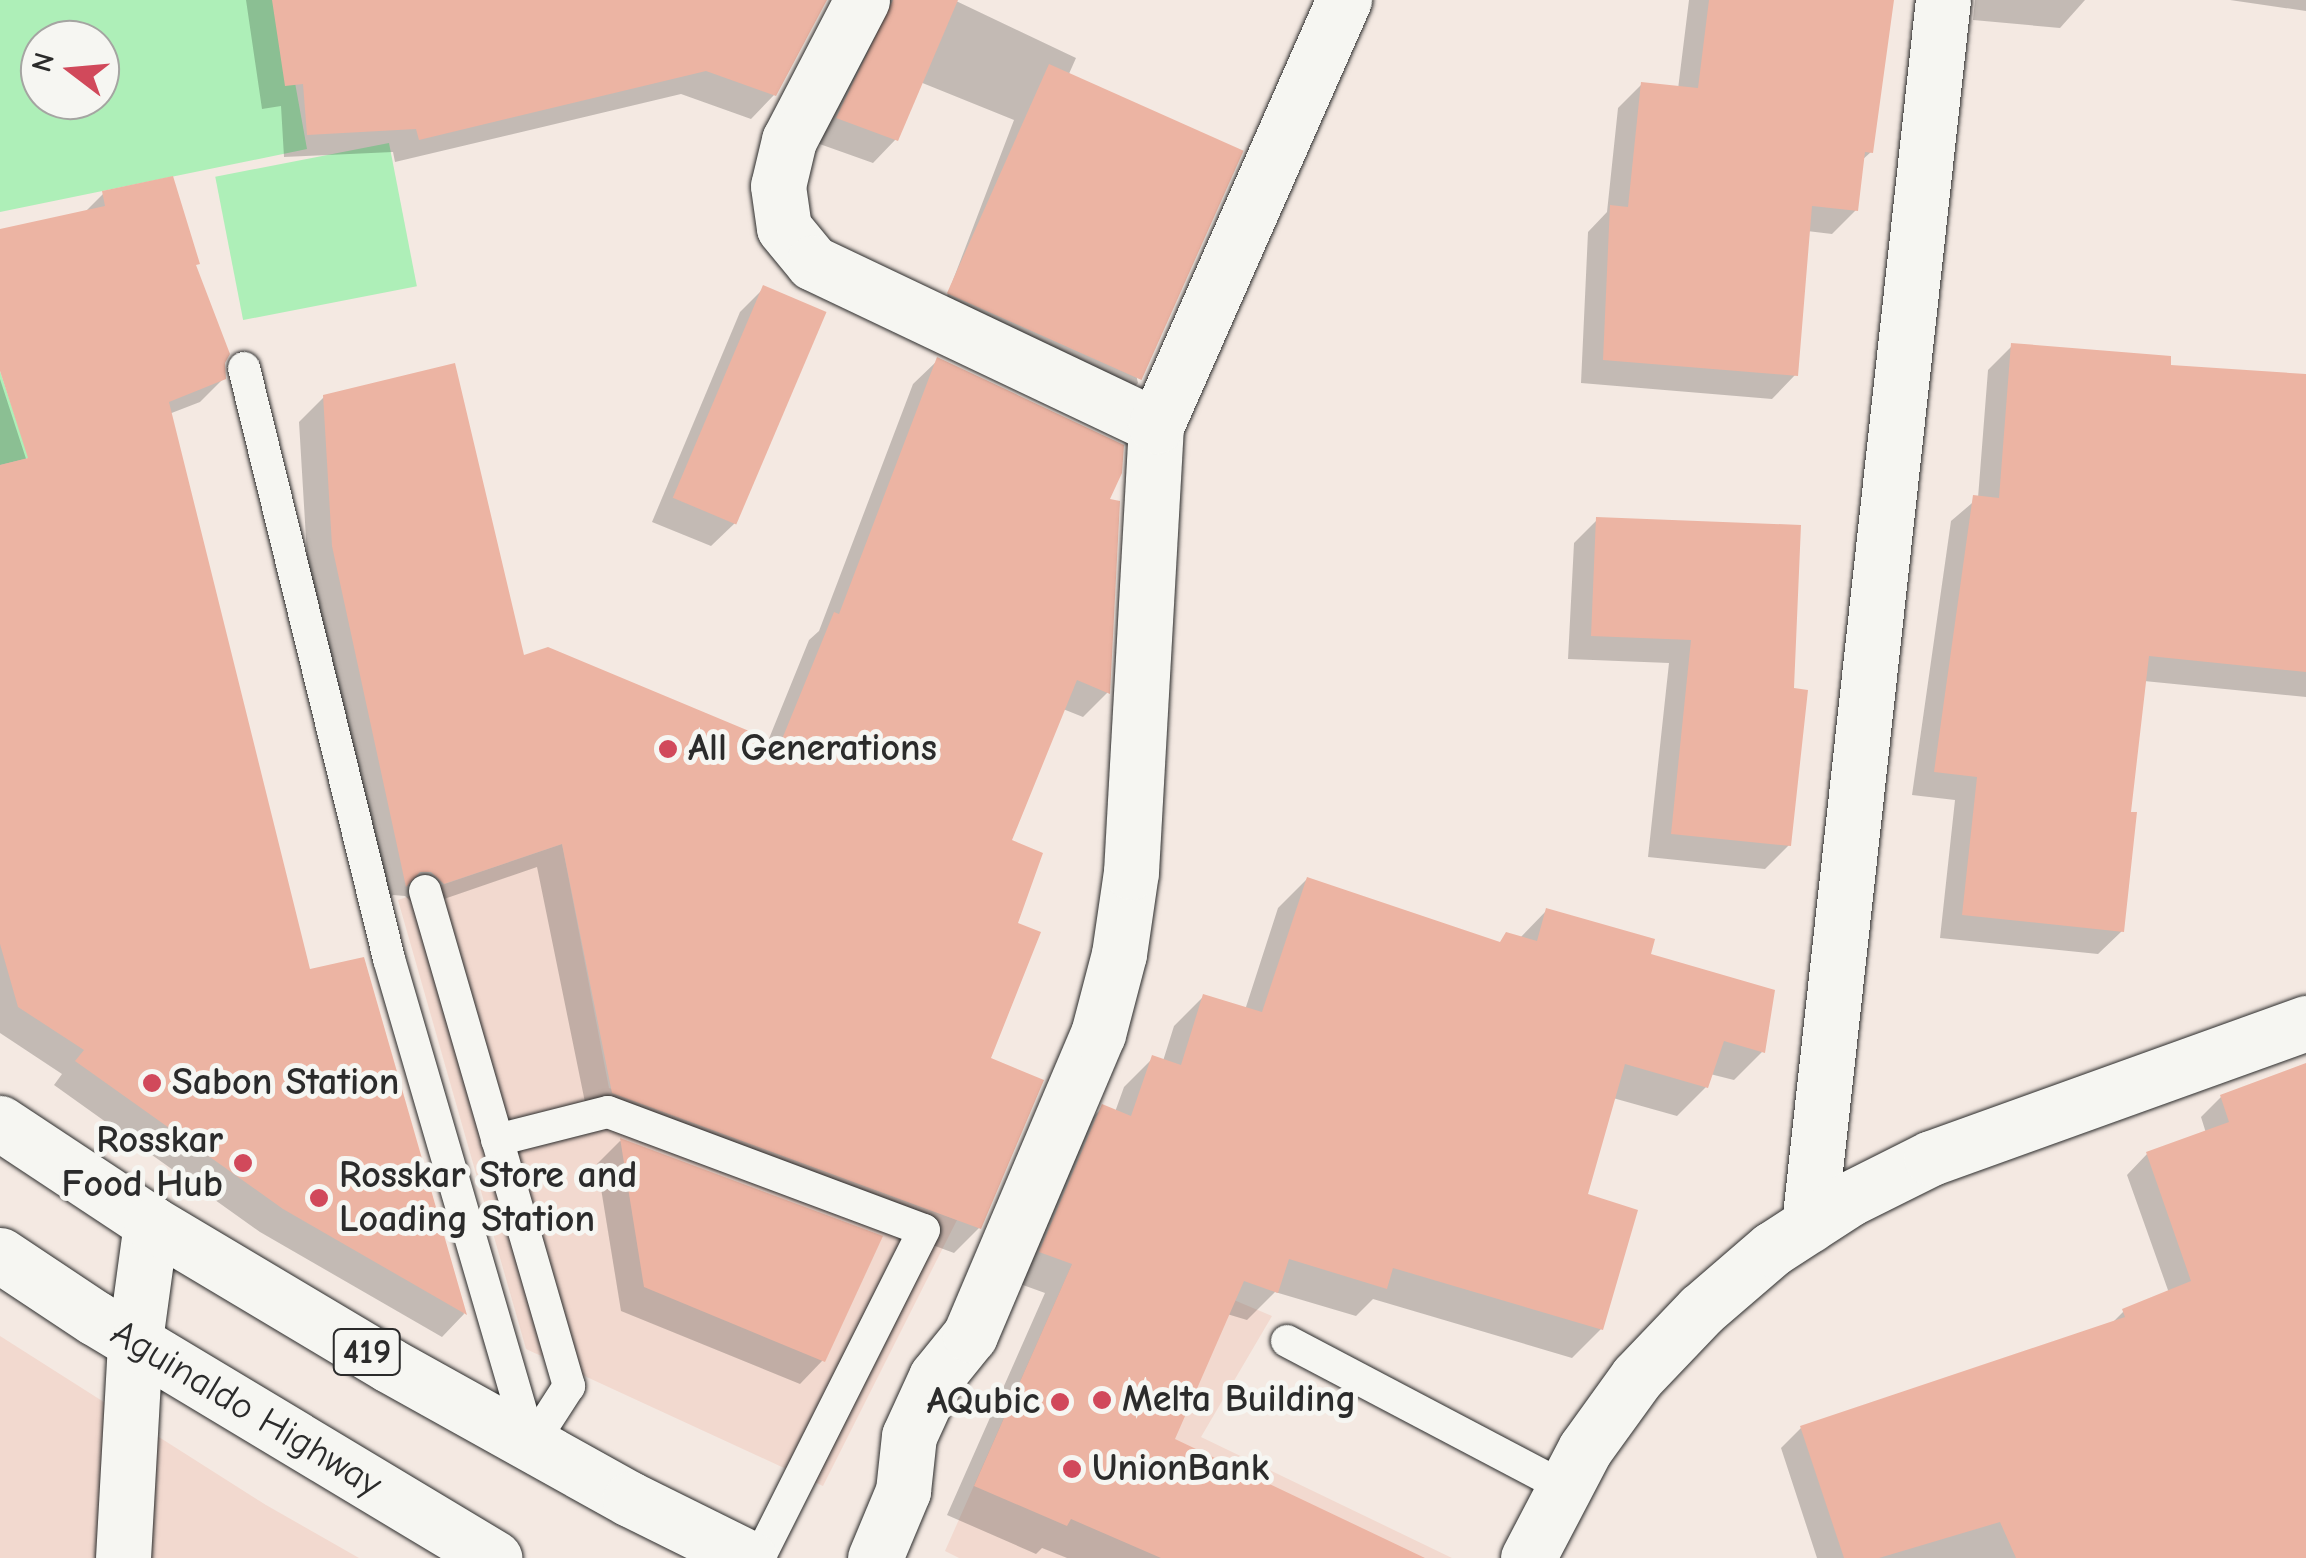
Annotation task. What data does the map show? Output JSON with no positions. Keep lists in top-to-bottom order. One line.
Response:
{"streets":{"main road":["419","Aguinaldo Highway"]},"places":["All Generations","Sabon Station","Rosskar Food Hub","Rosskar Store and Loading Station","Melta Building","AQubic","UnionBank"],"north":"left"}
